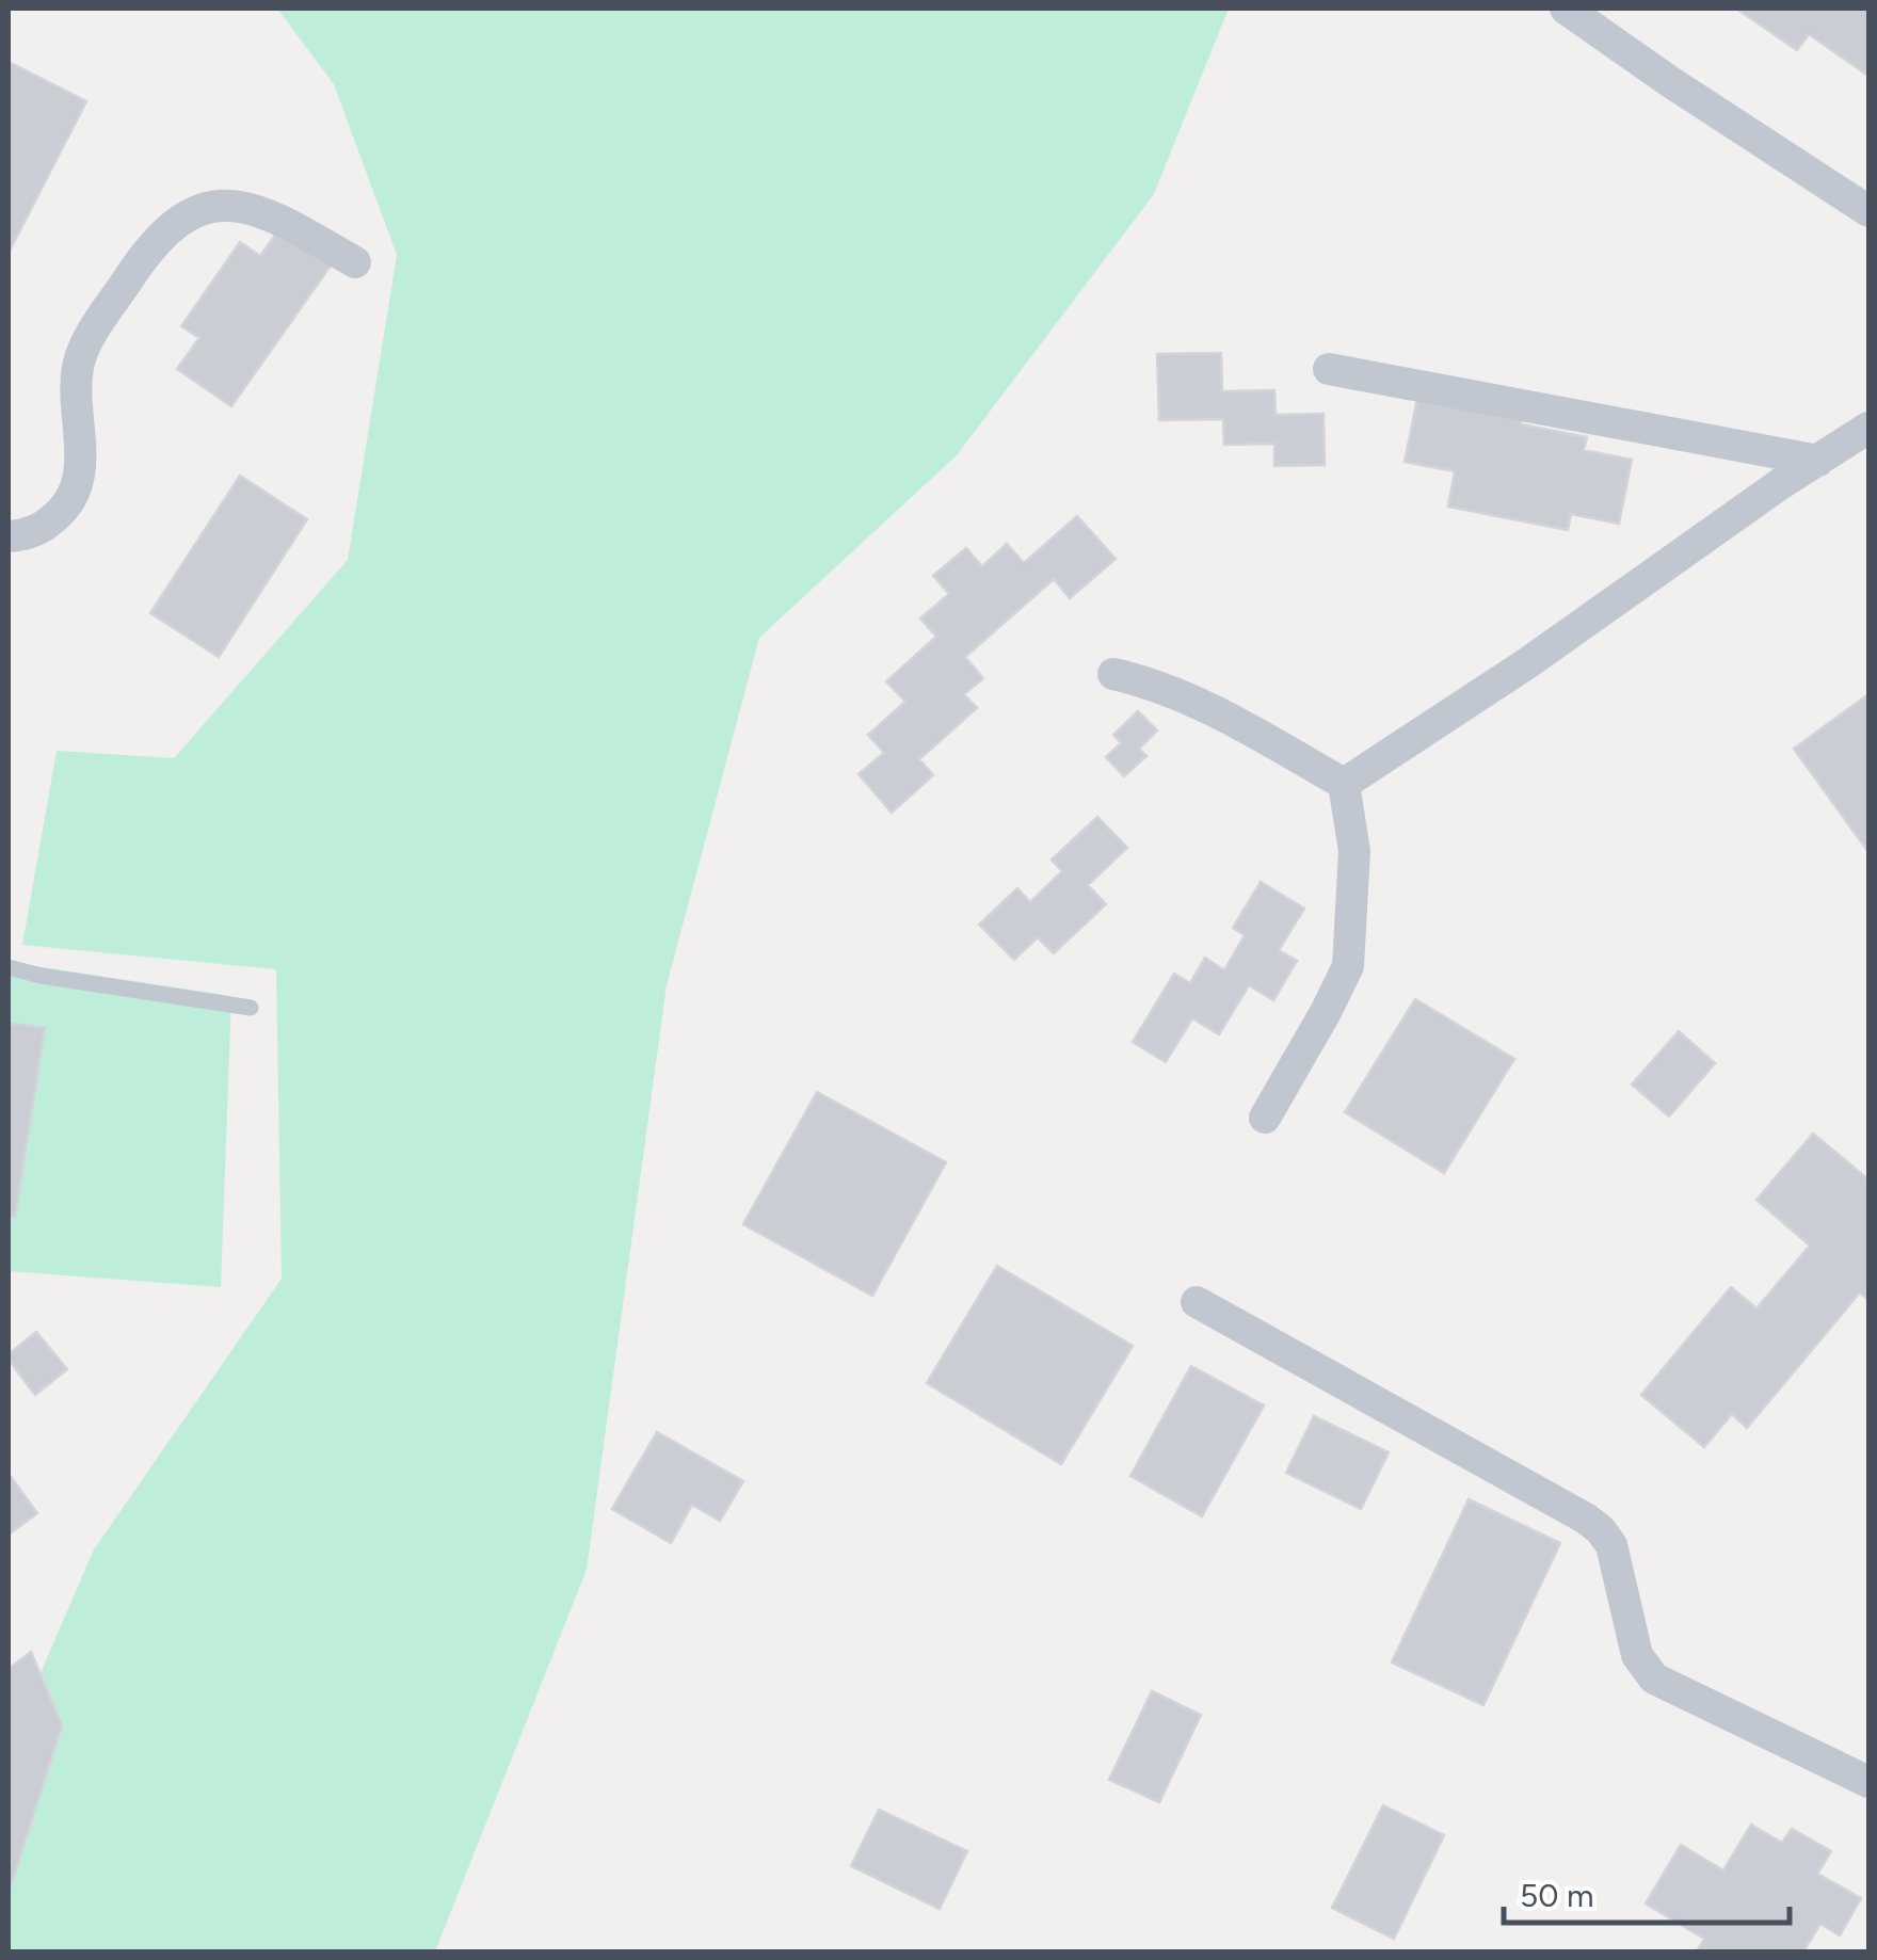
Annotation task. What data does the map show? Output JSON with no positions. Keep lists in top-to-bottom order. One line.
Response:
{"scale_bar":"50 m"}
